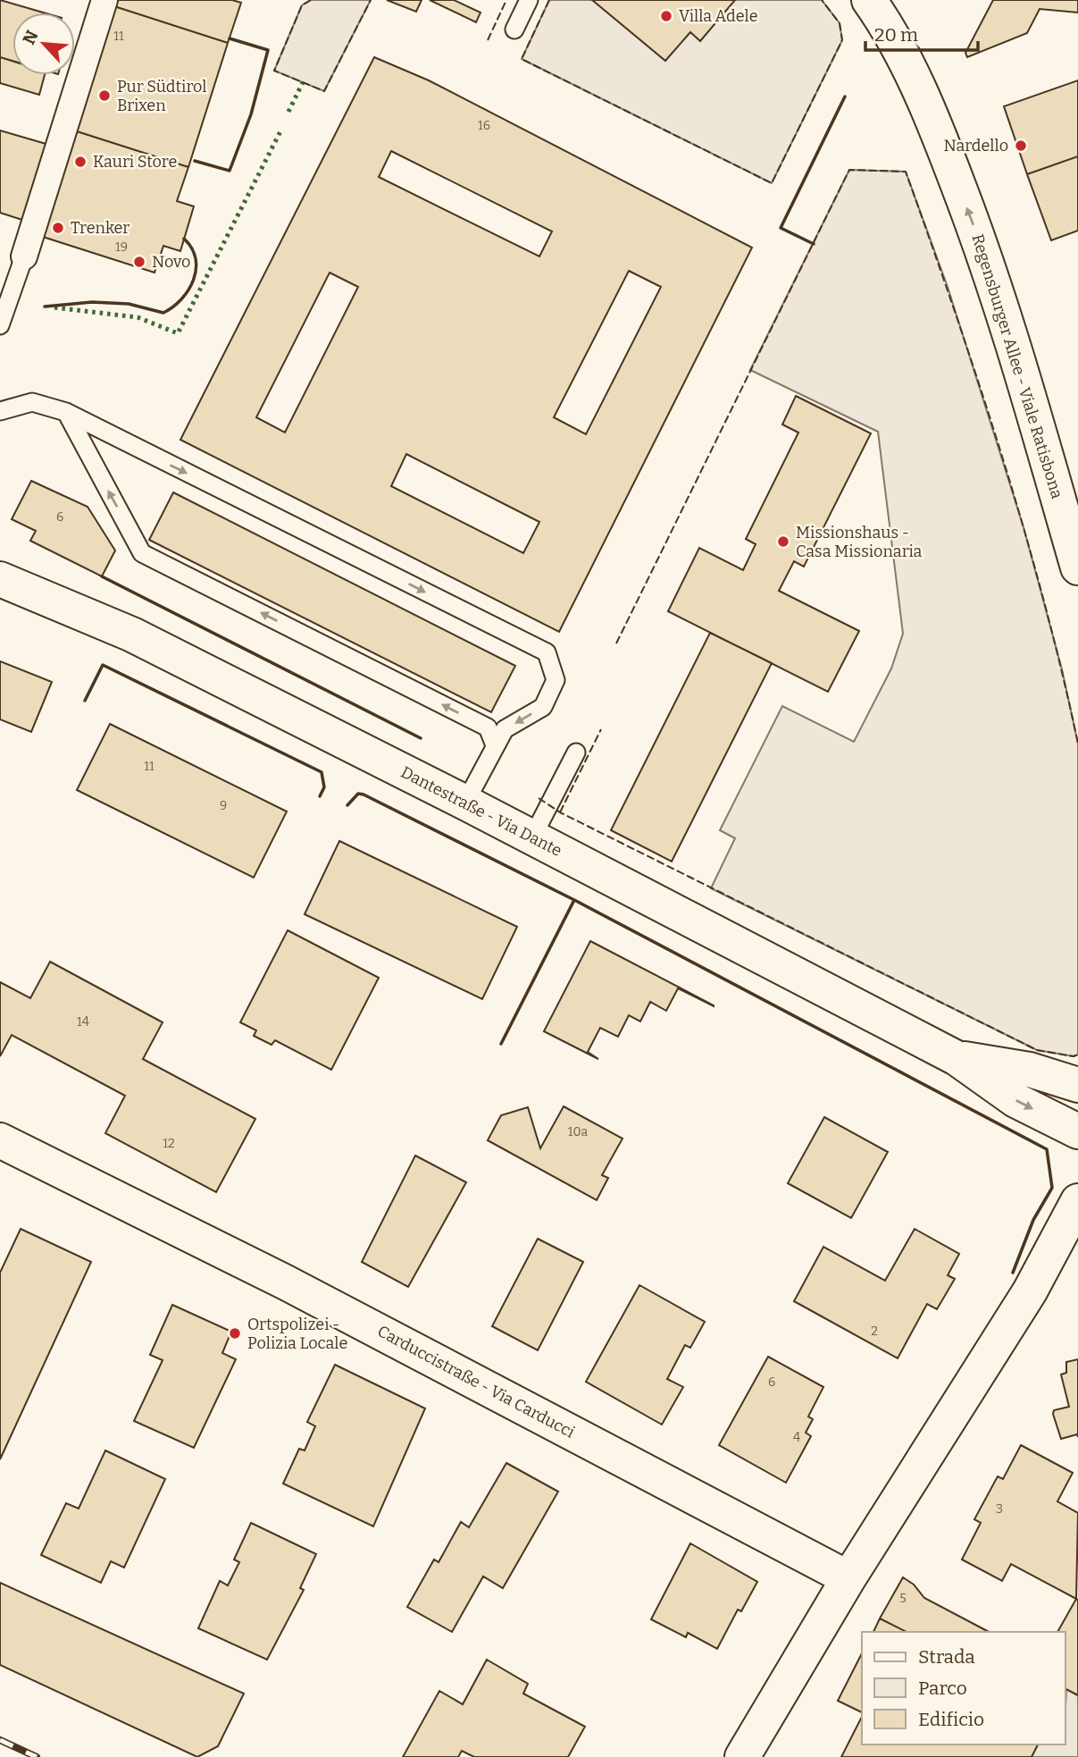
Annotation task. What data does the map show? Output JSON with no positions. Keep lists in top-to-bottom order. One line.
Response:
{"streets":{"street":["Regensburger Allee - Viale Ratisbona","Dantestraße - Via Dante","Carduccistraße - Via Carducci"]},"one_way":["Regensburger Allee - Viale Ratisbona"],"places":["Villa Adele","Pur Südtirol Brixen","Nardello","Kauri Store","Trenker","Novo","Missionshaus - Casa Missionaria","Ortspolizei - Polizia Locale"],"house_numbers":["11","16","19","6","11","9","14","10a","12","2","6","4","3","5"],"legend":["Strada","Parco","Edificio"],"scale_bar":"20 m","north":"top left"}
